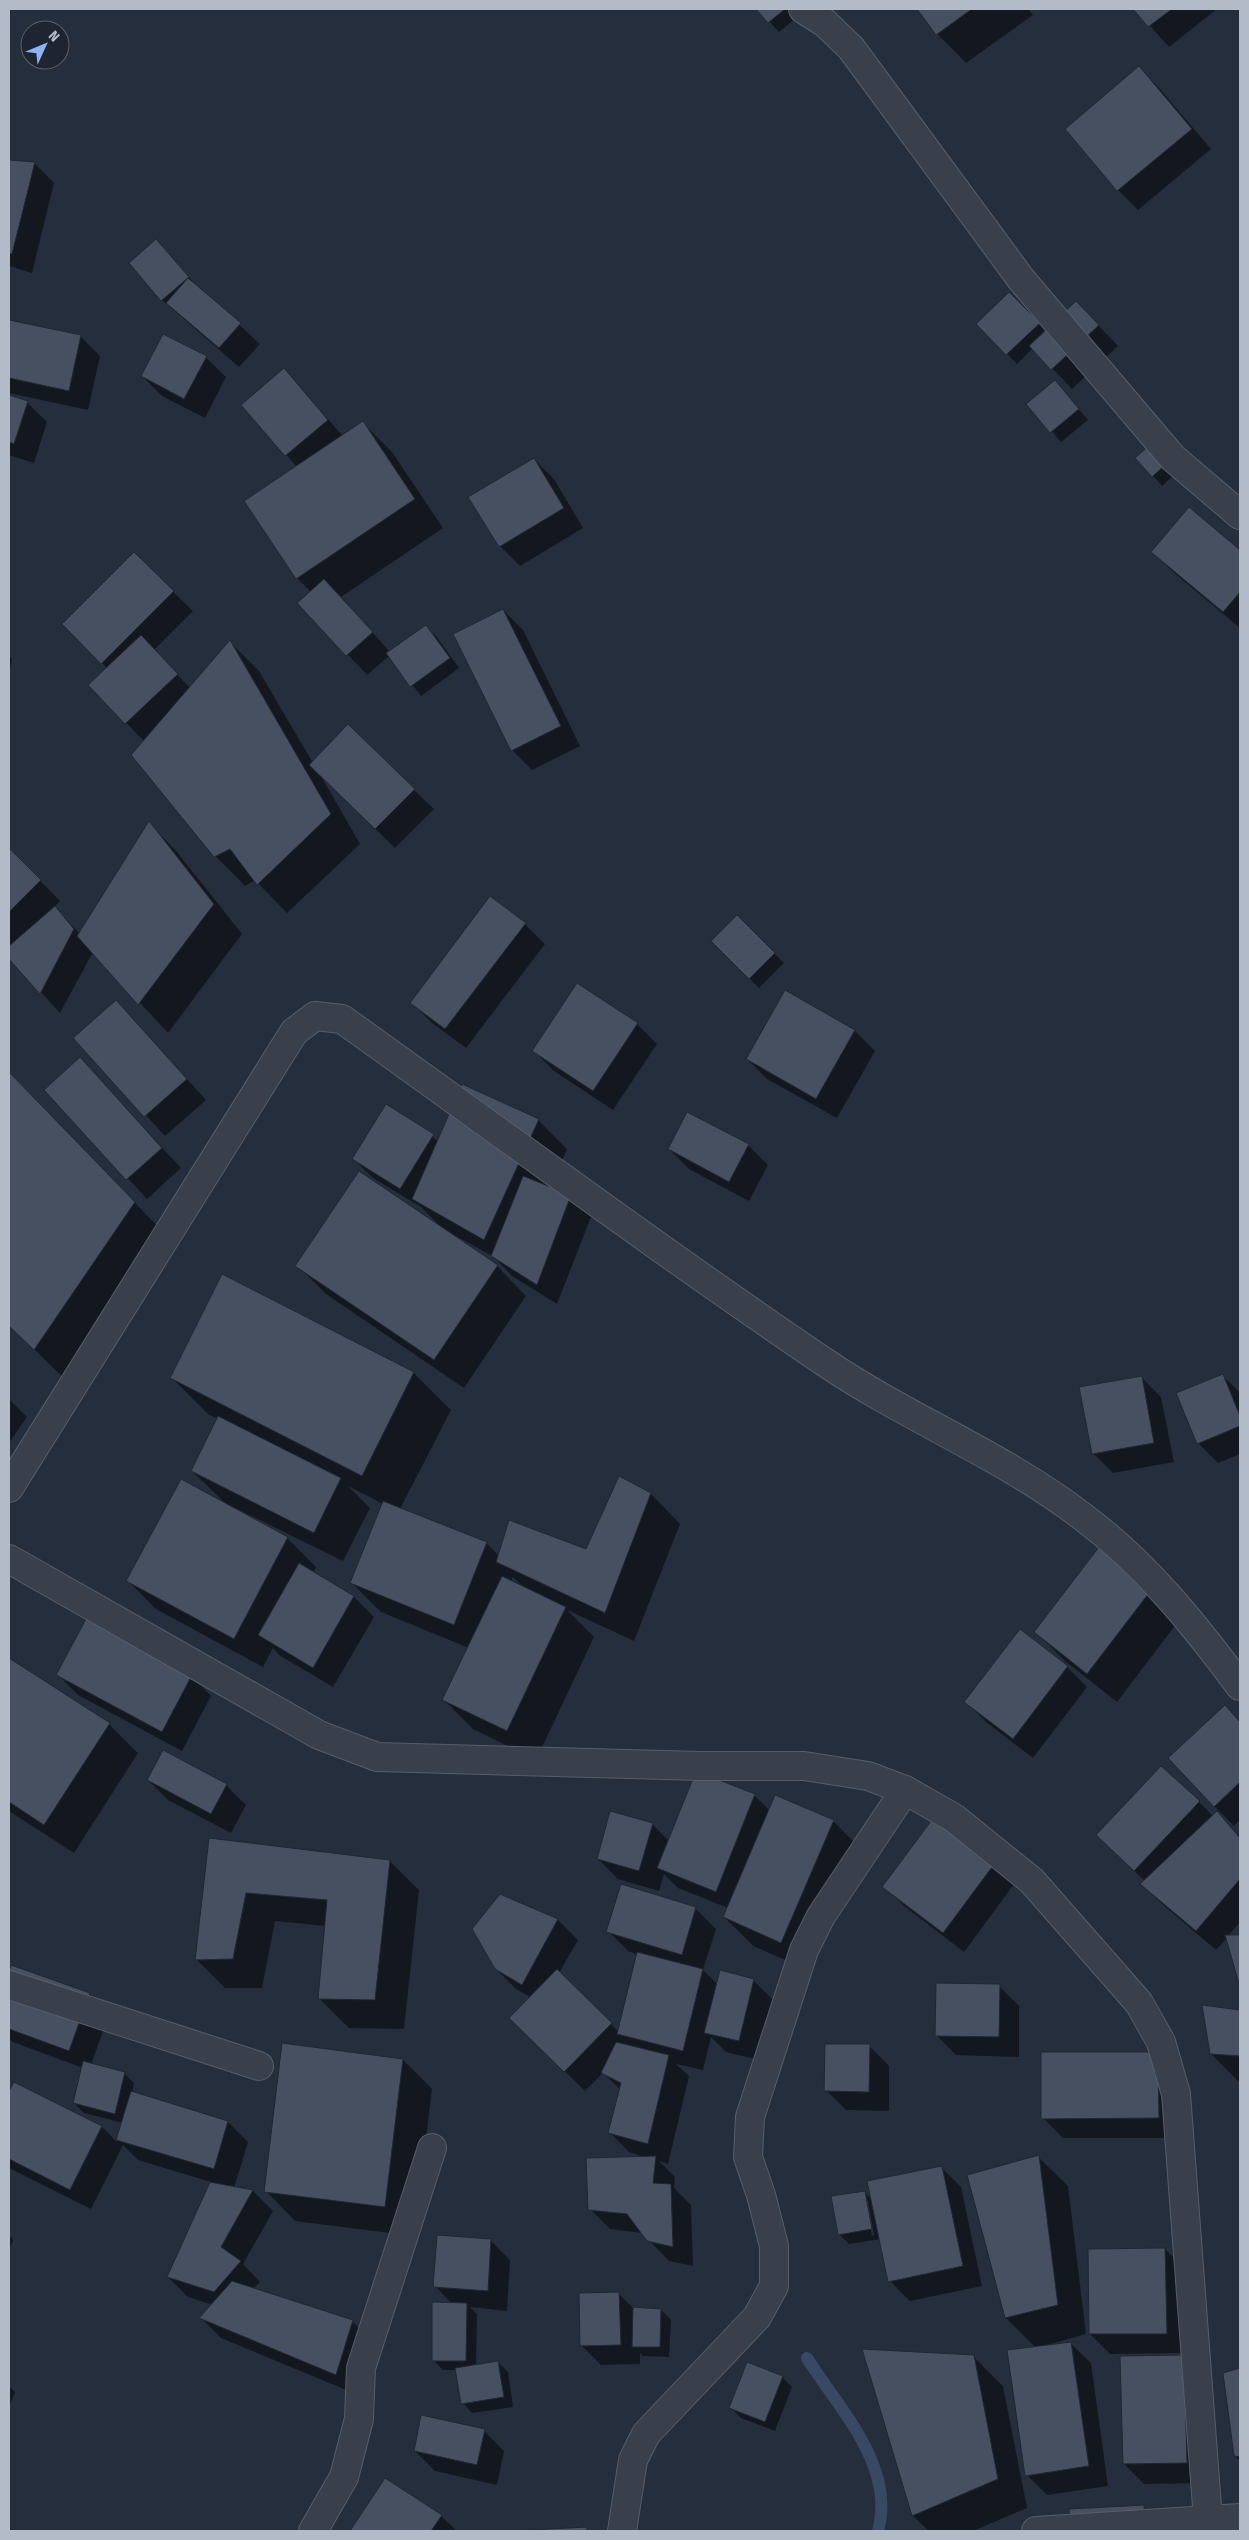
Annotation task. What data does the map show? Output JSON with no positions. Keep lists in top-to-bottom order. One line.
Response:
{"north":"top right"}
